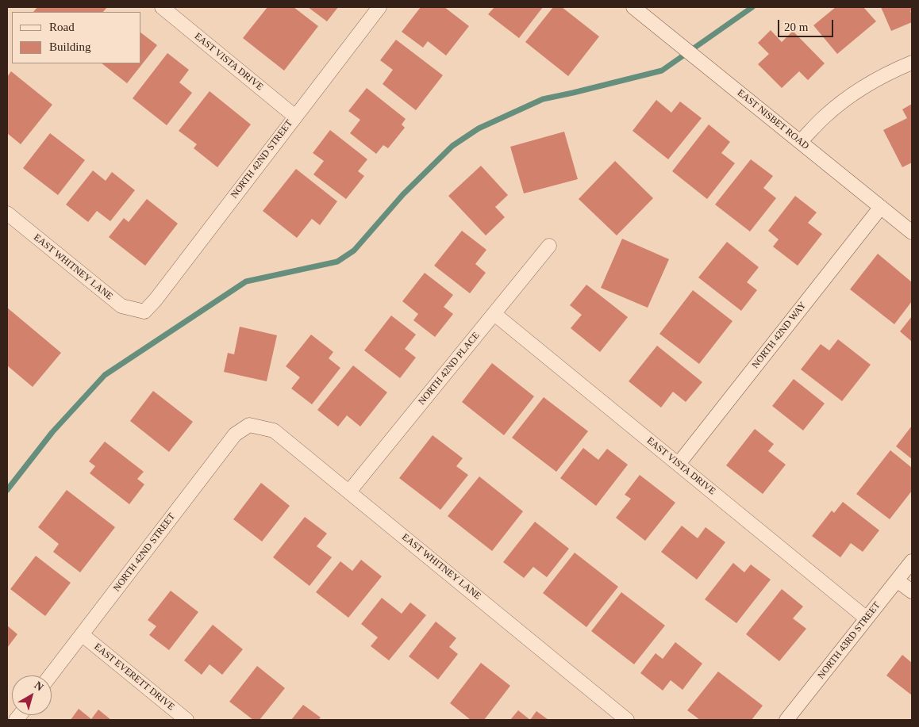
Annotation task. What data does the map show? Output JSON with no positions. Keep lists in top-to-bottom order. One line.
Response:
{"streets":{"street":["EAST VISTA DRIVE","EAST NISBET ROAD","NORTH 42ND STREET","EAST WHITNEY LANE","NORTH 42ND WAY","NORTH 42ND PLACE","NORTH 43RD STREET","EAST EVERETT DRIVE"]},"crossings":[["EAST VISTA DRIVE","NORTH 42ND STREET"],["EAST VISTA DRIVE","NORTH 42ND WAY"],["EAST VISTA DRIVE","NORTH 42ND PLACE"],["EAST VISTA DRIVE","NORTH 43RD STREET"],["EAST NISBET ROAD","NORTH 42ND WAY"],["NORTH 42ND STREET","EAST WHITNEY LANE"],["NORTH 42ND STREET","EAST EVERETT DRIVE"],["EAST WHITNEY LANE","NORTH 42ND PLACE"]],"legend":["Road","Building"],"scale_bar":"20 m","north":"top right"}
